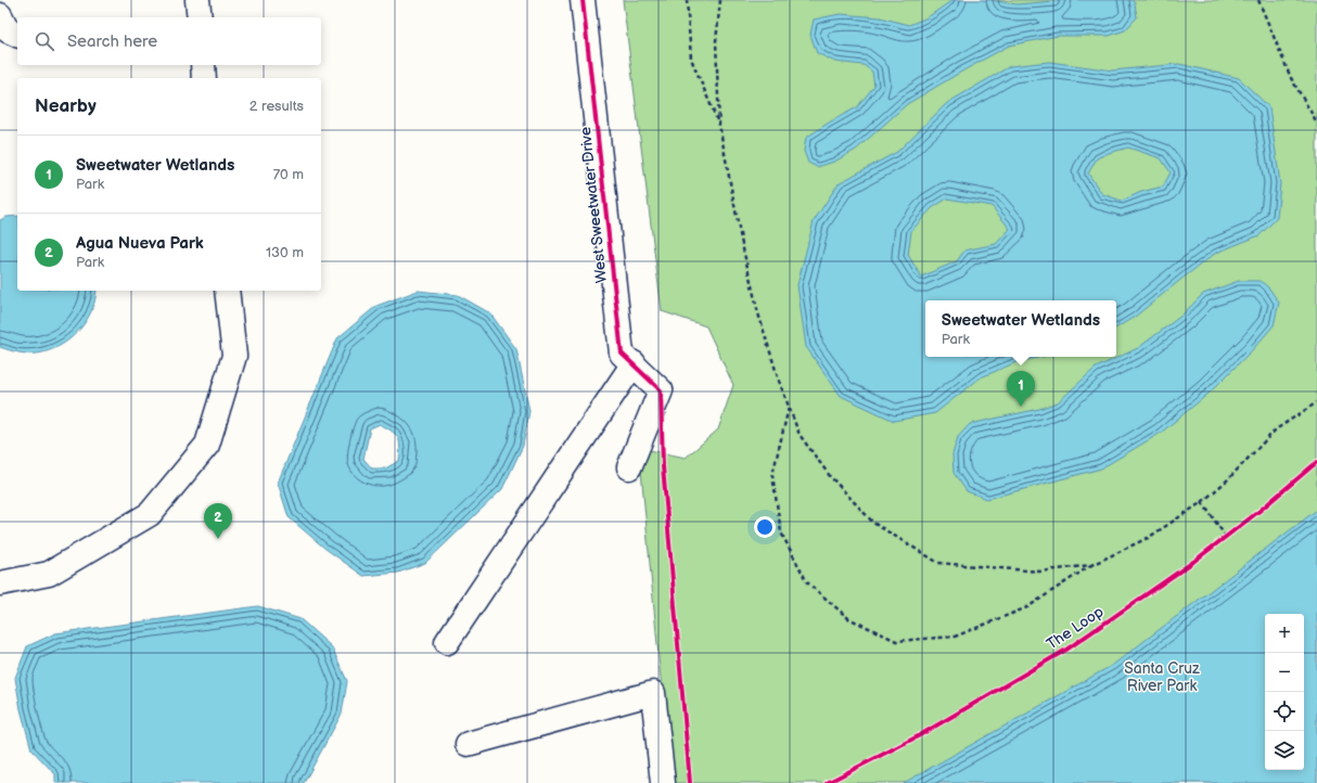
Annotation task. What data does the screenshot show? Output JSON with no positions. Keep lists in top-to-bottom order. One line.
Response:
{"streets":{"street":["West Sweetwater Drive"],"cycle path":["The Loop"]},"parks":["Santa Cruz River Park"],"page":{"search":"Search here","heading":["Nearby","2 results"],"list":[{"mark":"1","name":"Sweetwater Wetlands","note":"Park","value":"70 m"},{"mark":"2","name":"Agua Nueva Park","note":"Park","value":"130 m"}],"popup":["Sweetwater Wetlands","Park"],"pins":["1","2"],"map_buttons":["+","−"]}}
